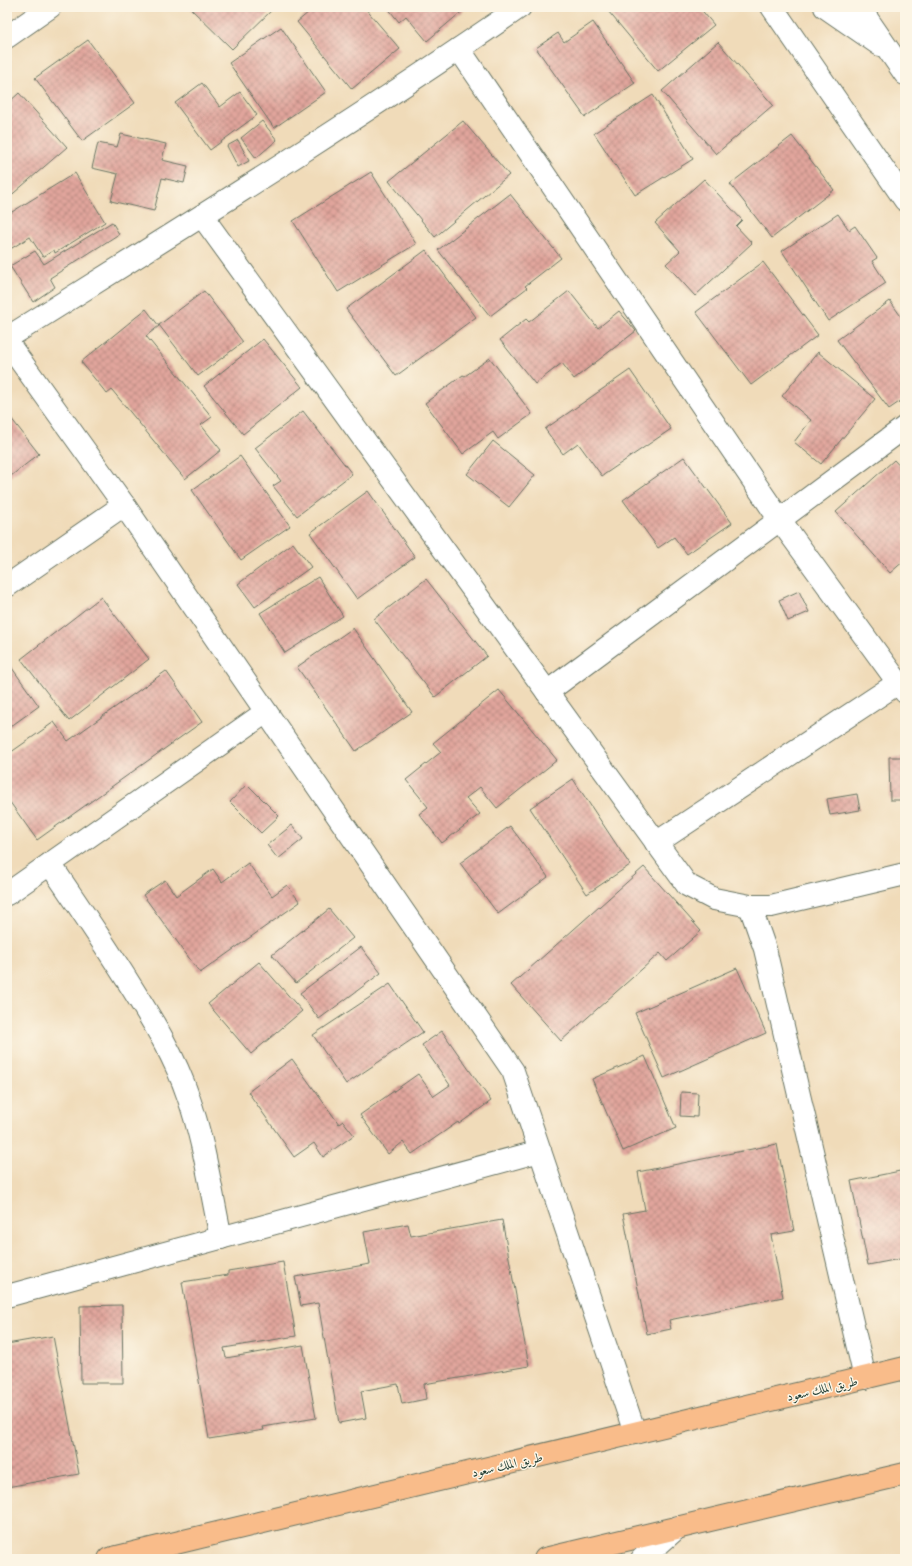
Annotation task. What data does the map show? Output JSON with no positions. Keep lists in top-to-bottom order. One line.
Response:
{"streets":{"main road":["طريق الملك سعود"]}}
